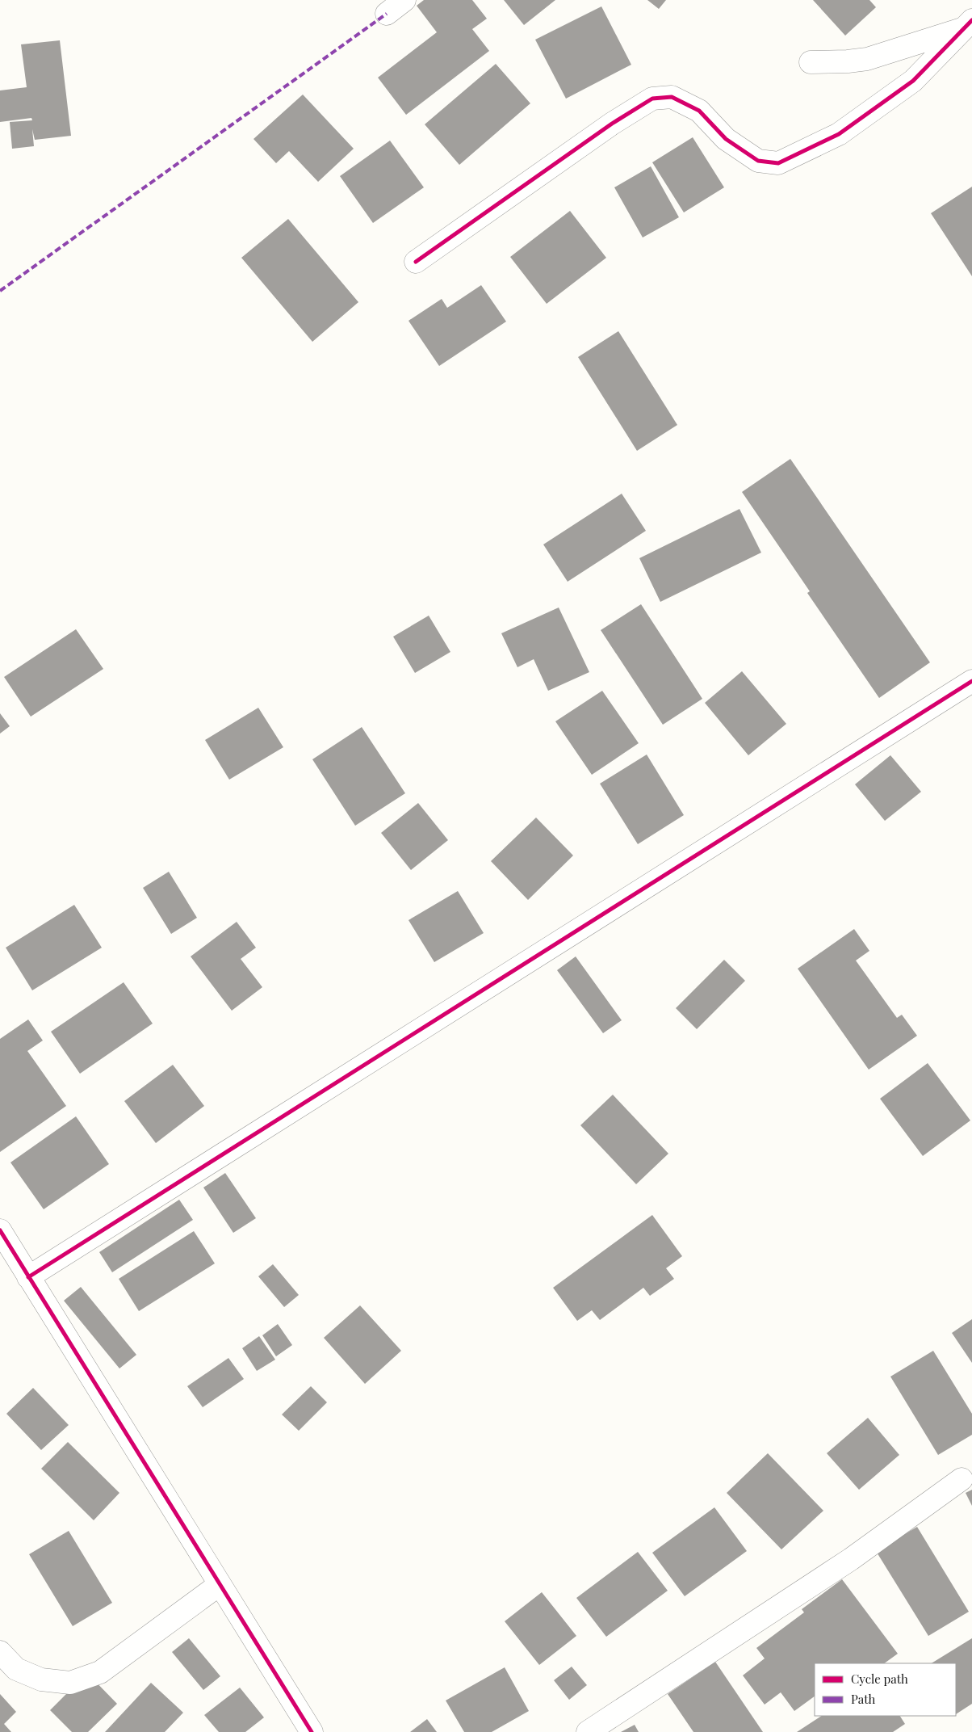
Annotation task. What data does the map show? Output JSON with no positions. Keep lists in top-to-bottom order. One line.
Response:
{"legend":["Cycle path","Path"]}
